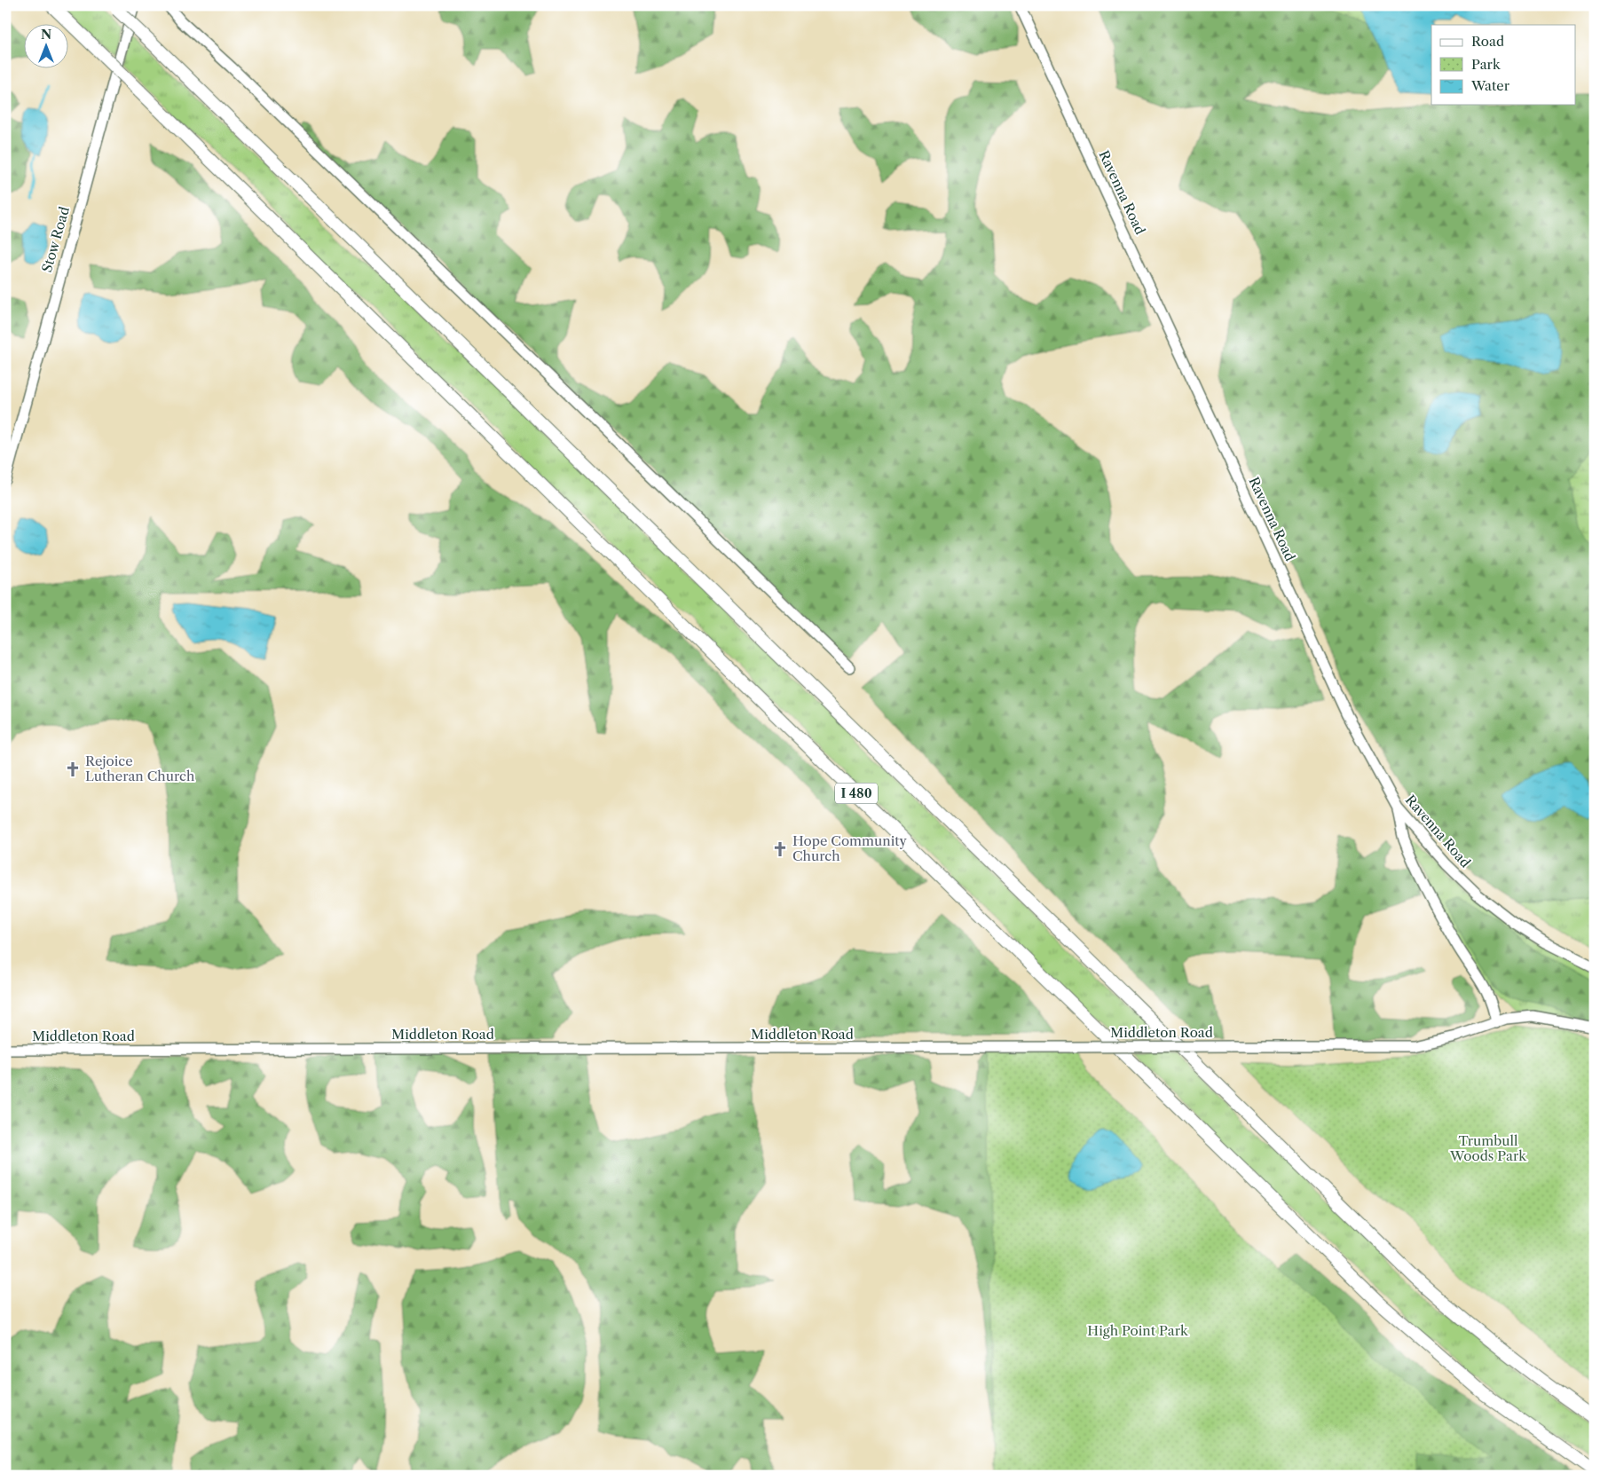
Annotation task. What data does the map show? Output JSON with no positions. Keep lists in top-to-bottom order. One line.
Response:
{"streets":{"highway":["I 480"],"street":["Ravenna Road","Stow Road","Middleton Road"]},"parks":["Trumbull Woods Park","High Point Park"],"places":{"church":["Rejoice Lutheran Church","Hope Community Church"]},"legend":["Road","Park","Water"],"north":"top"}
